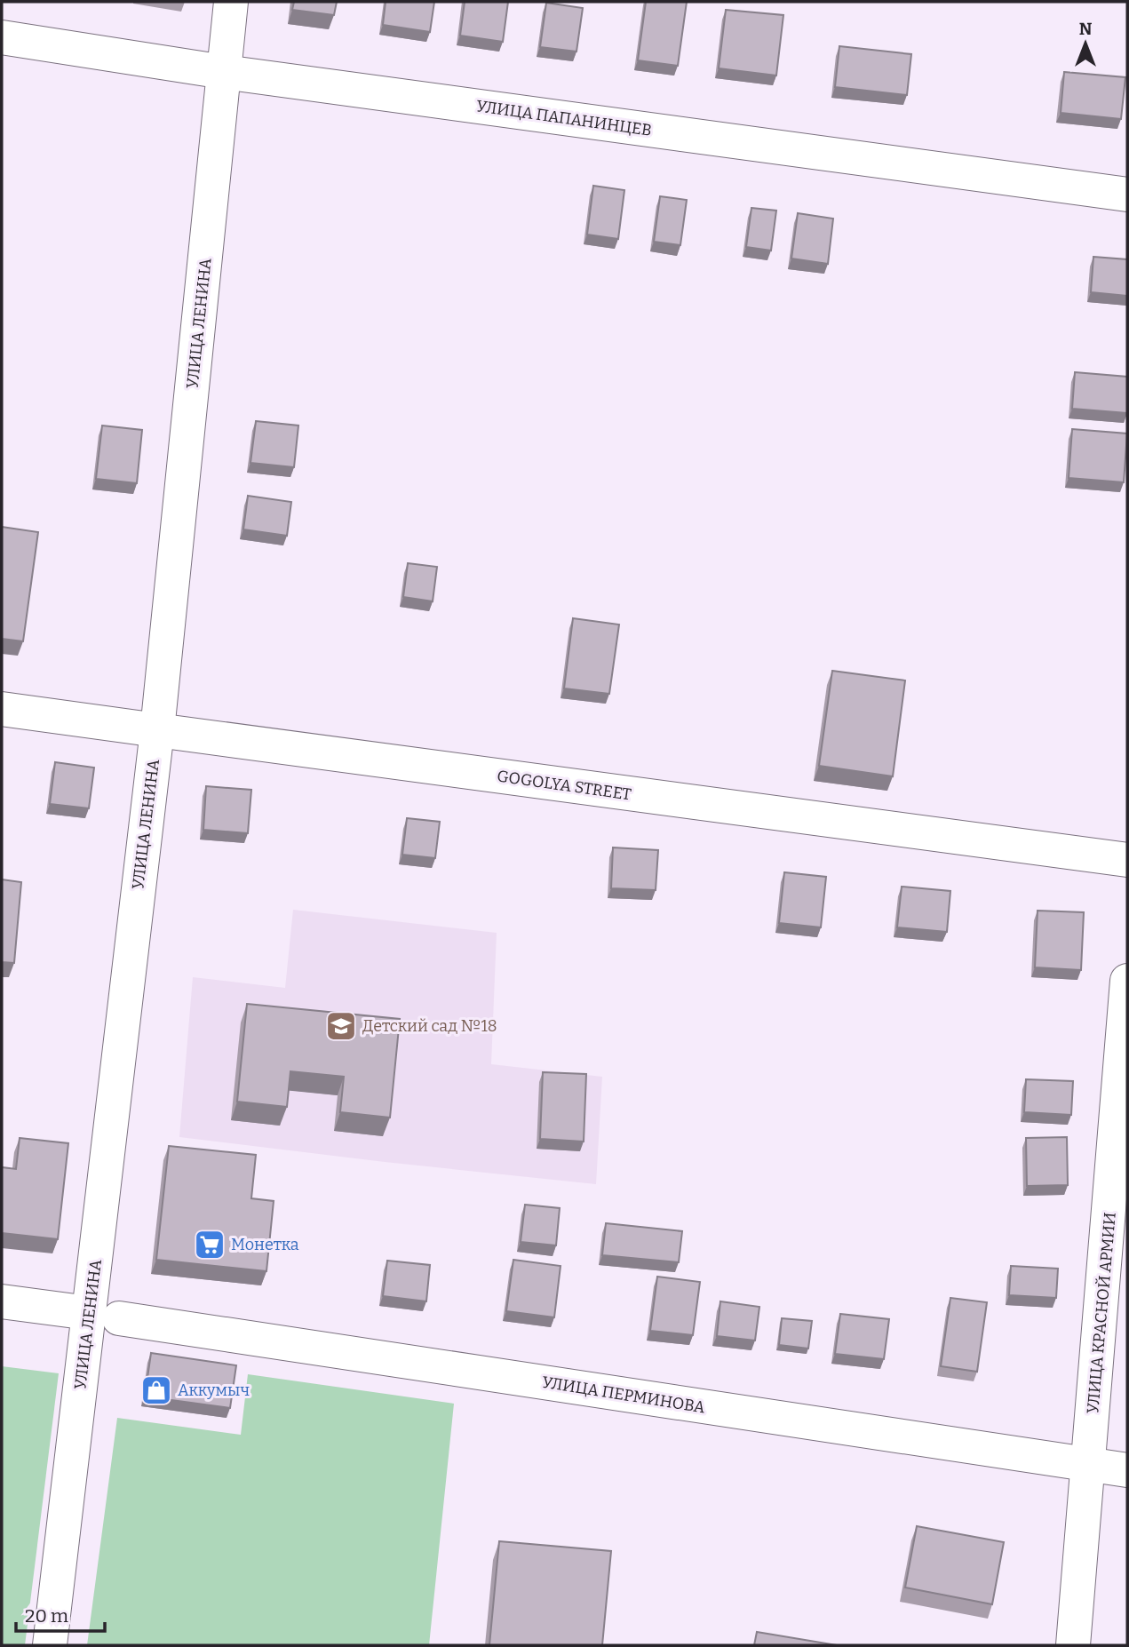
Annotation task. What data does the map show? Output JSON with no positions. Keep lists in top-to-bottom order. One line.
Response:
{"streets":{"street":["УЛИЦА ПАПАНИНЦЕВ","УЛИЦА ЛЕНИНА","GOGOLYA STREET","УЛИЦА КРАСНОЙ АРМИИ","УЛИЦА ПЕРМИНОВА"]},"crossings":[["УЛИЦА ПАПАНИНЦЕВ","УЛИЦА ЛЕНИНА"],["УЛИЦА ЛЕНИНА","GOGOLYA STREET"],["УЛИЦА ЛЕНИНА","УЛИЦА ПЕРМИНОВА"],["УЛИЦА КРАСНОЙ АРМИИ","УЛИЦА ПЕРМИНОВА"]],"places":{"school or university":["Детский сад №18"],"supermarket":["Монетка"],"shop":["Аккумыч"]},"scale_bar":"20 m","north":"top"}
